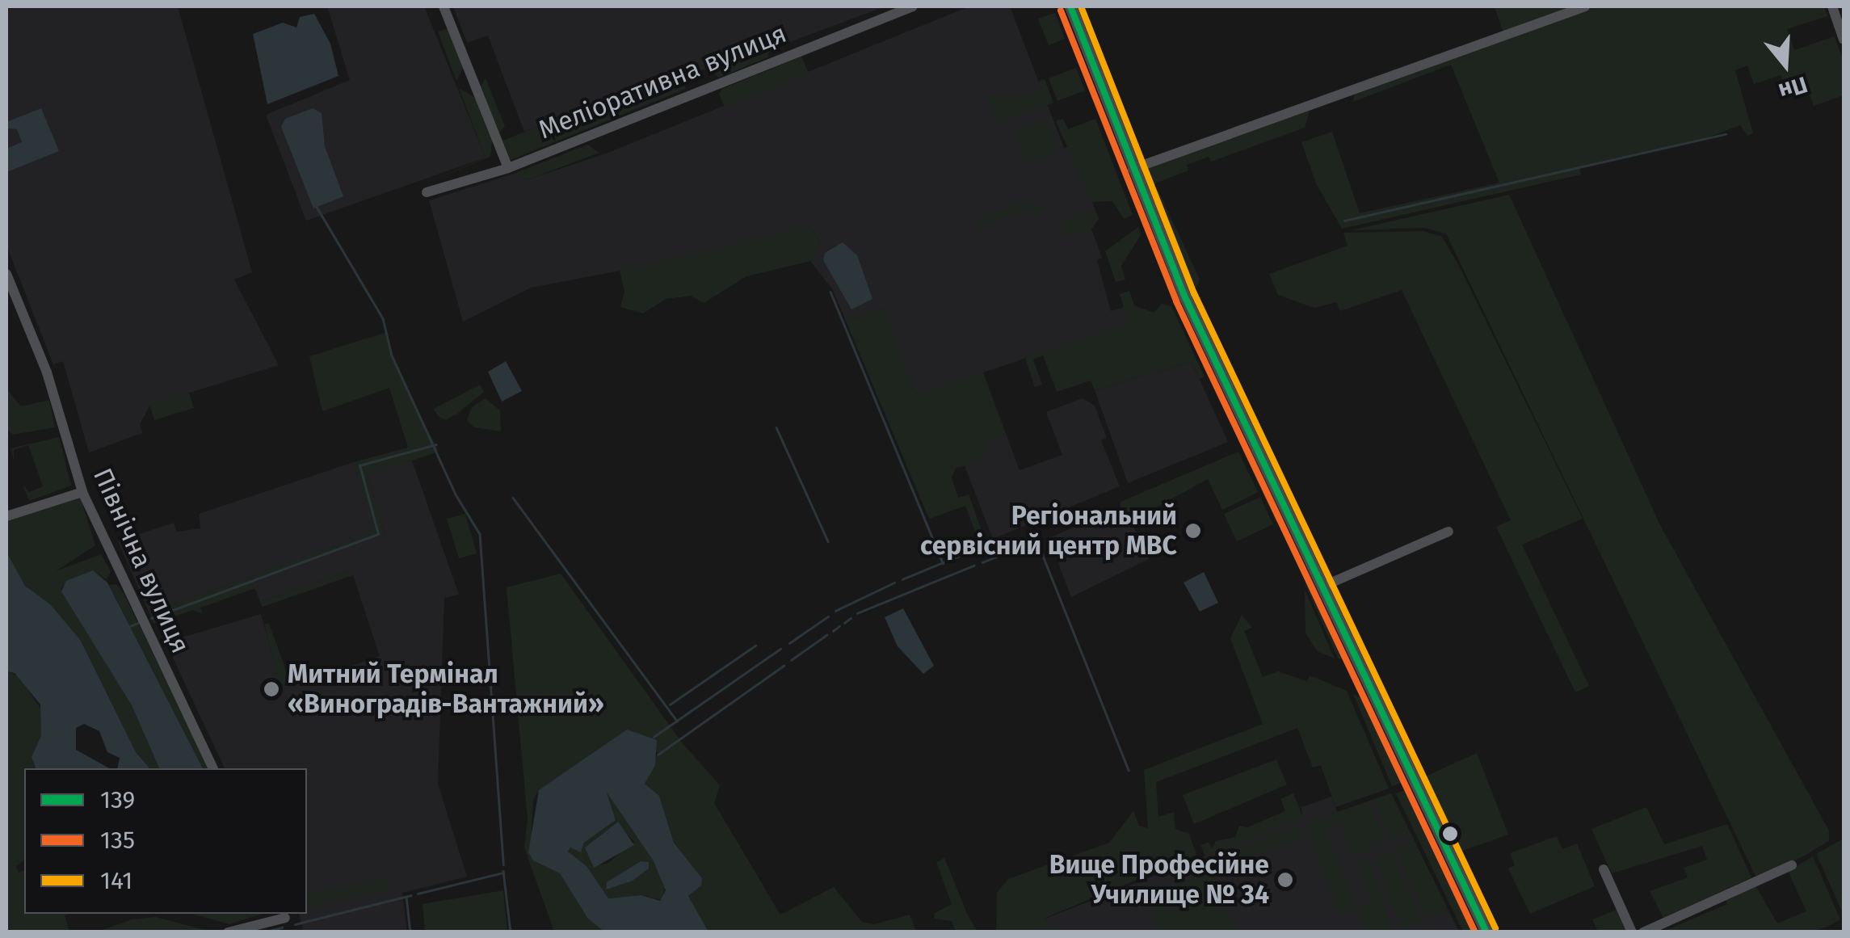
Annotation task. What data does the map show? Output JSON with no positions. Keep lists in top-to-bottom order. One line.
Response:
{"streets":{"street":["Меліоративна вулиця","Північна вулиця"]},"places":["Регіональний сервісний центр МВС","Митний Термінал «Виноградів-Вантажний»","Вище Професійне Училище № 34"],"lines":["transit line 139","transit line 141","transit line 135"],"legend":["139","135","141"],"north":"bottom"}
